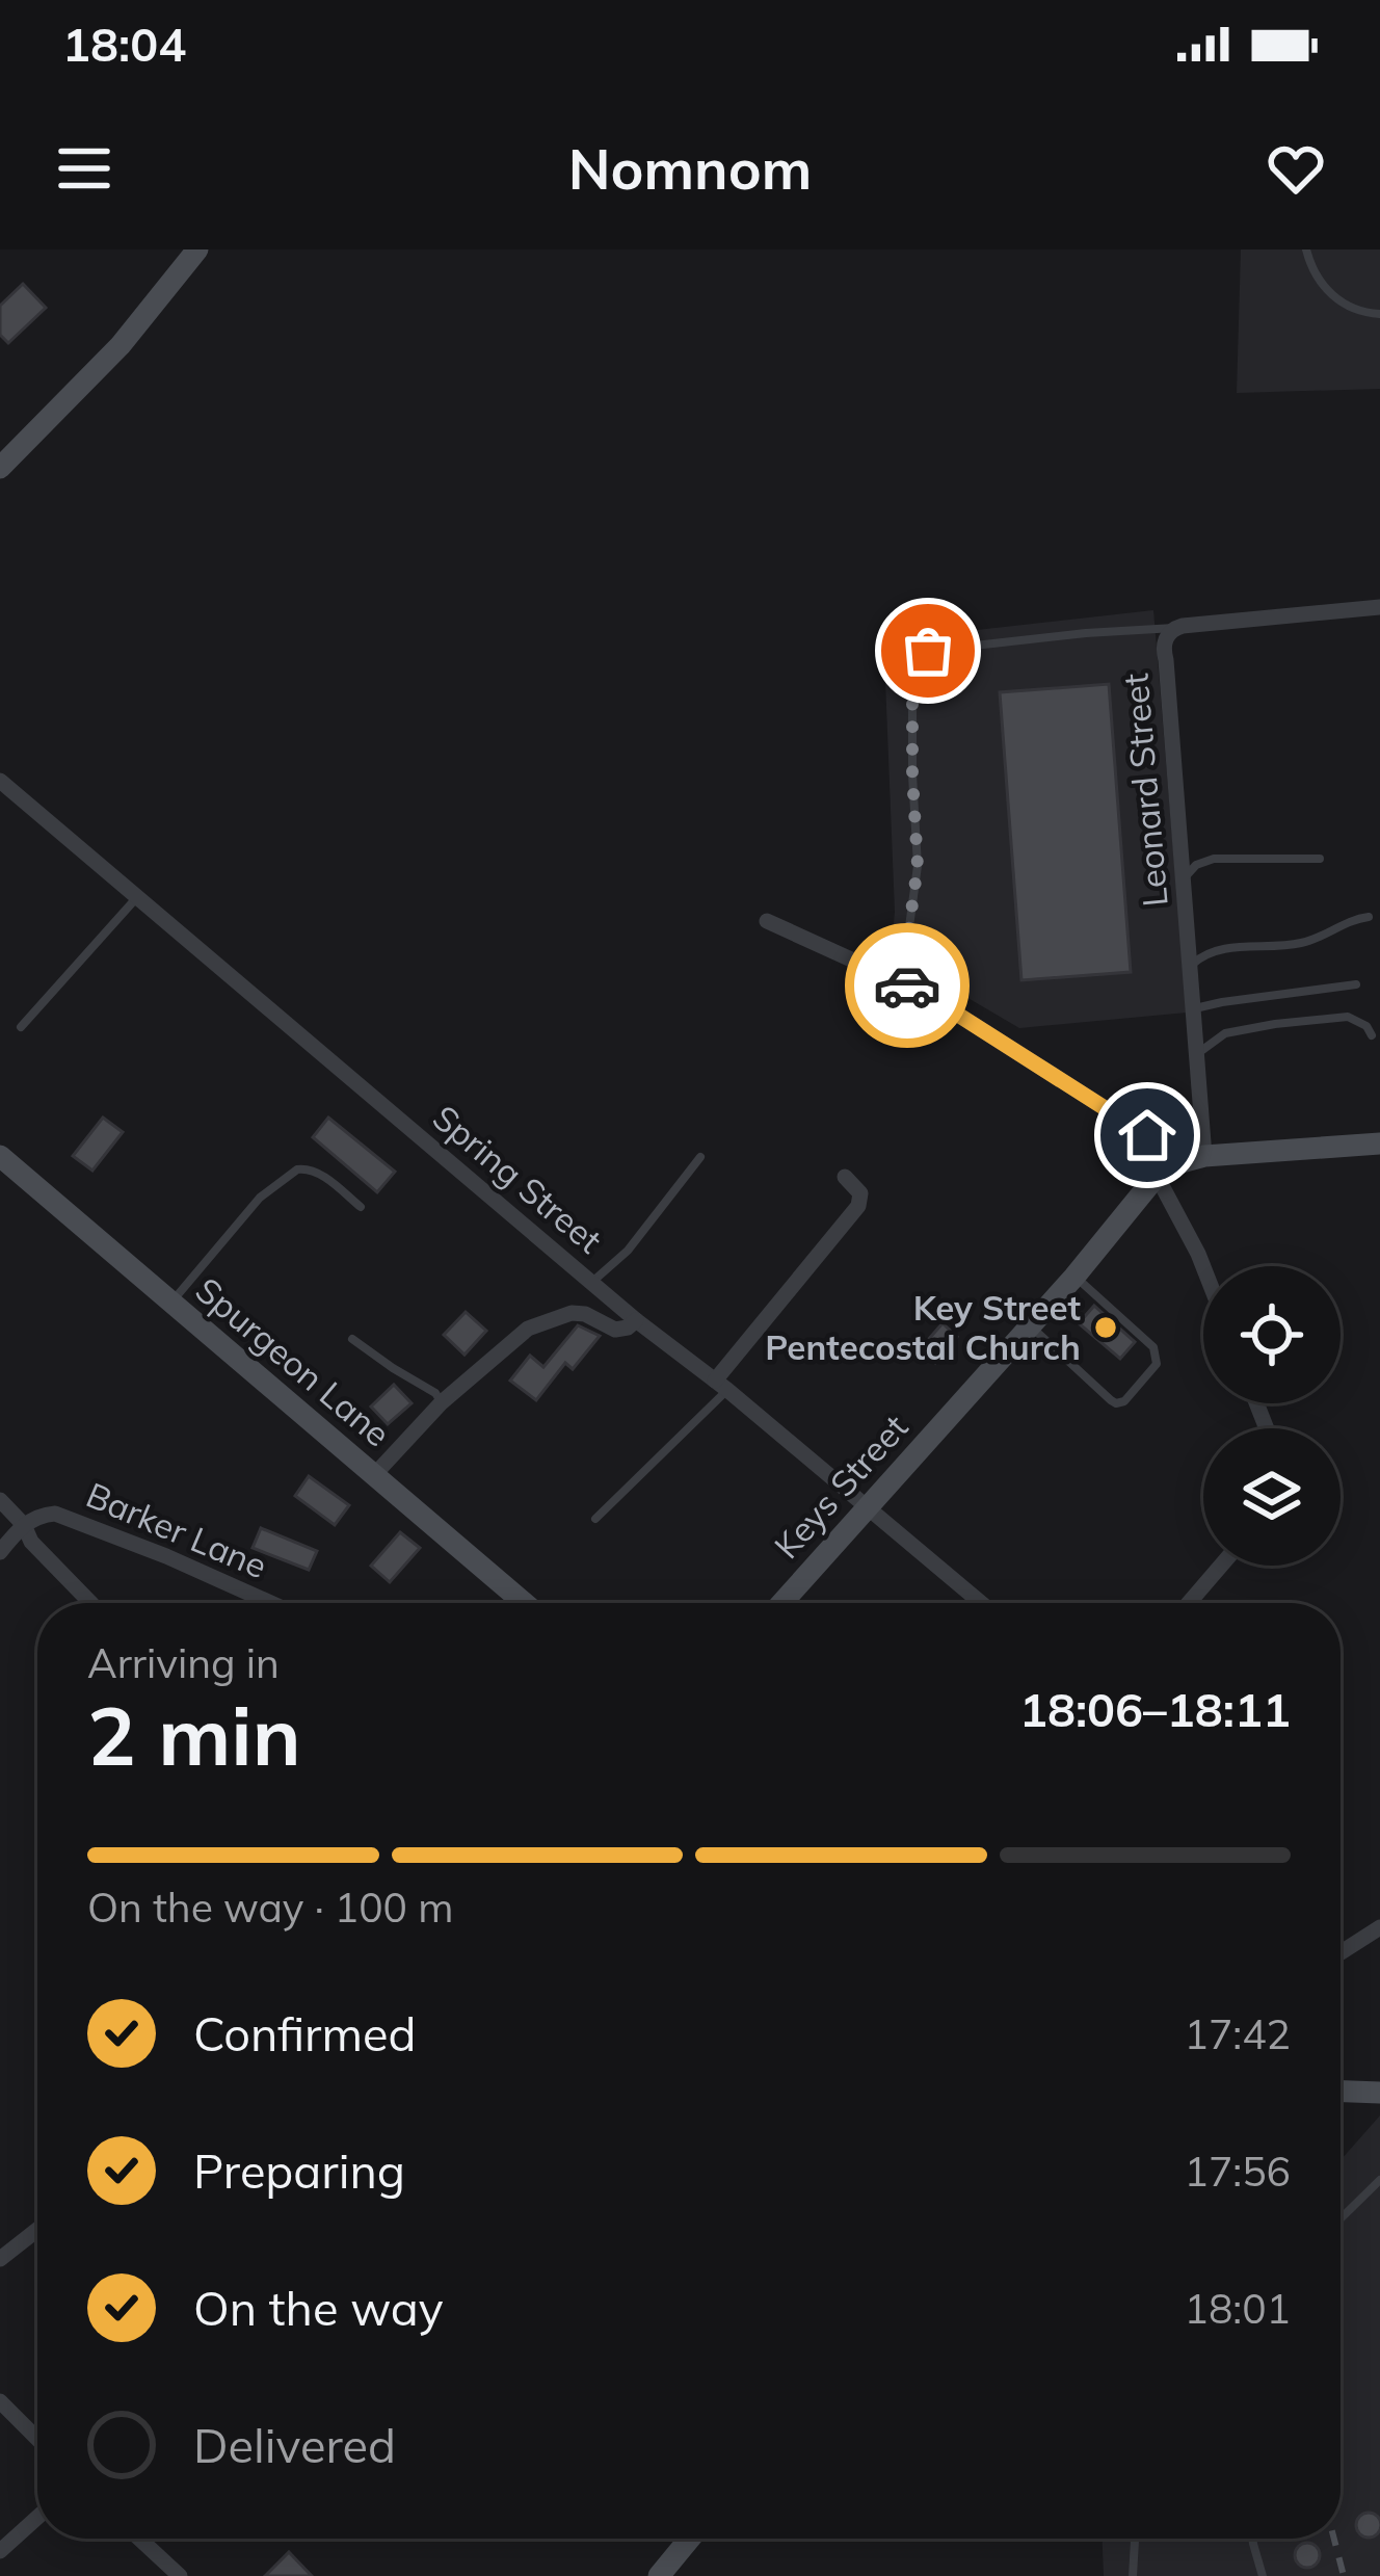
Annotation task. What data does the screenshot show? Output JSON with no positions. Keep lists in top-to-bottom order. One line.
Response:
{"streets":{"street":["Leonard Street","Spring Street","Spurgeon Lane","Keys Street","Barker Lane"]},"crossings":[["Spring Street","Keys Street"]],"places":["Key Street Pentecostal Church"],"page":{"status":"18:04","header":"Nomnom","heading":["2 min","Arriving in","18:06–18:11"],"bar":"On the way · 100 m","list":[["Confirmed","17:42"],["Preparing","17:56"],["On the way","18:01"],"Delivered"]}}
